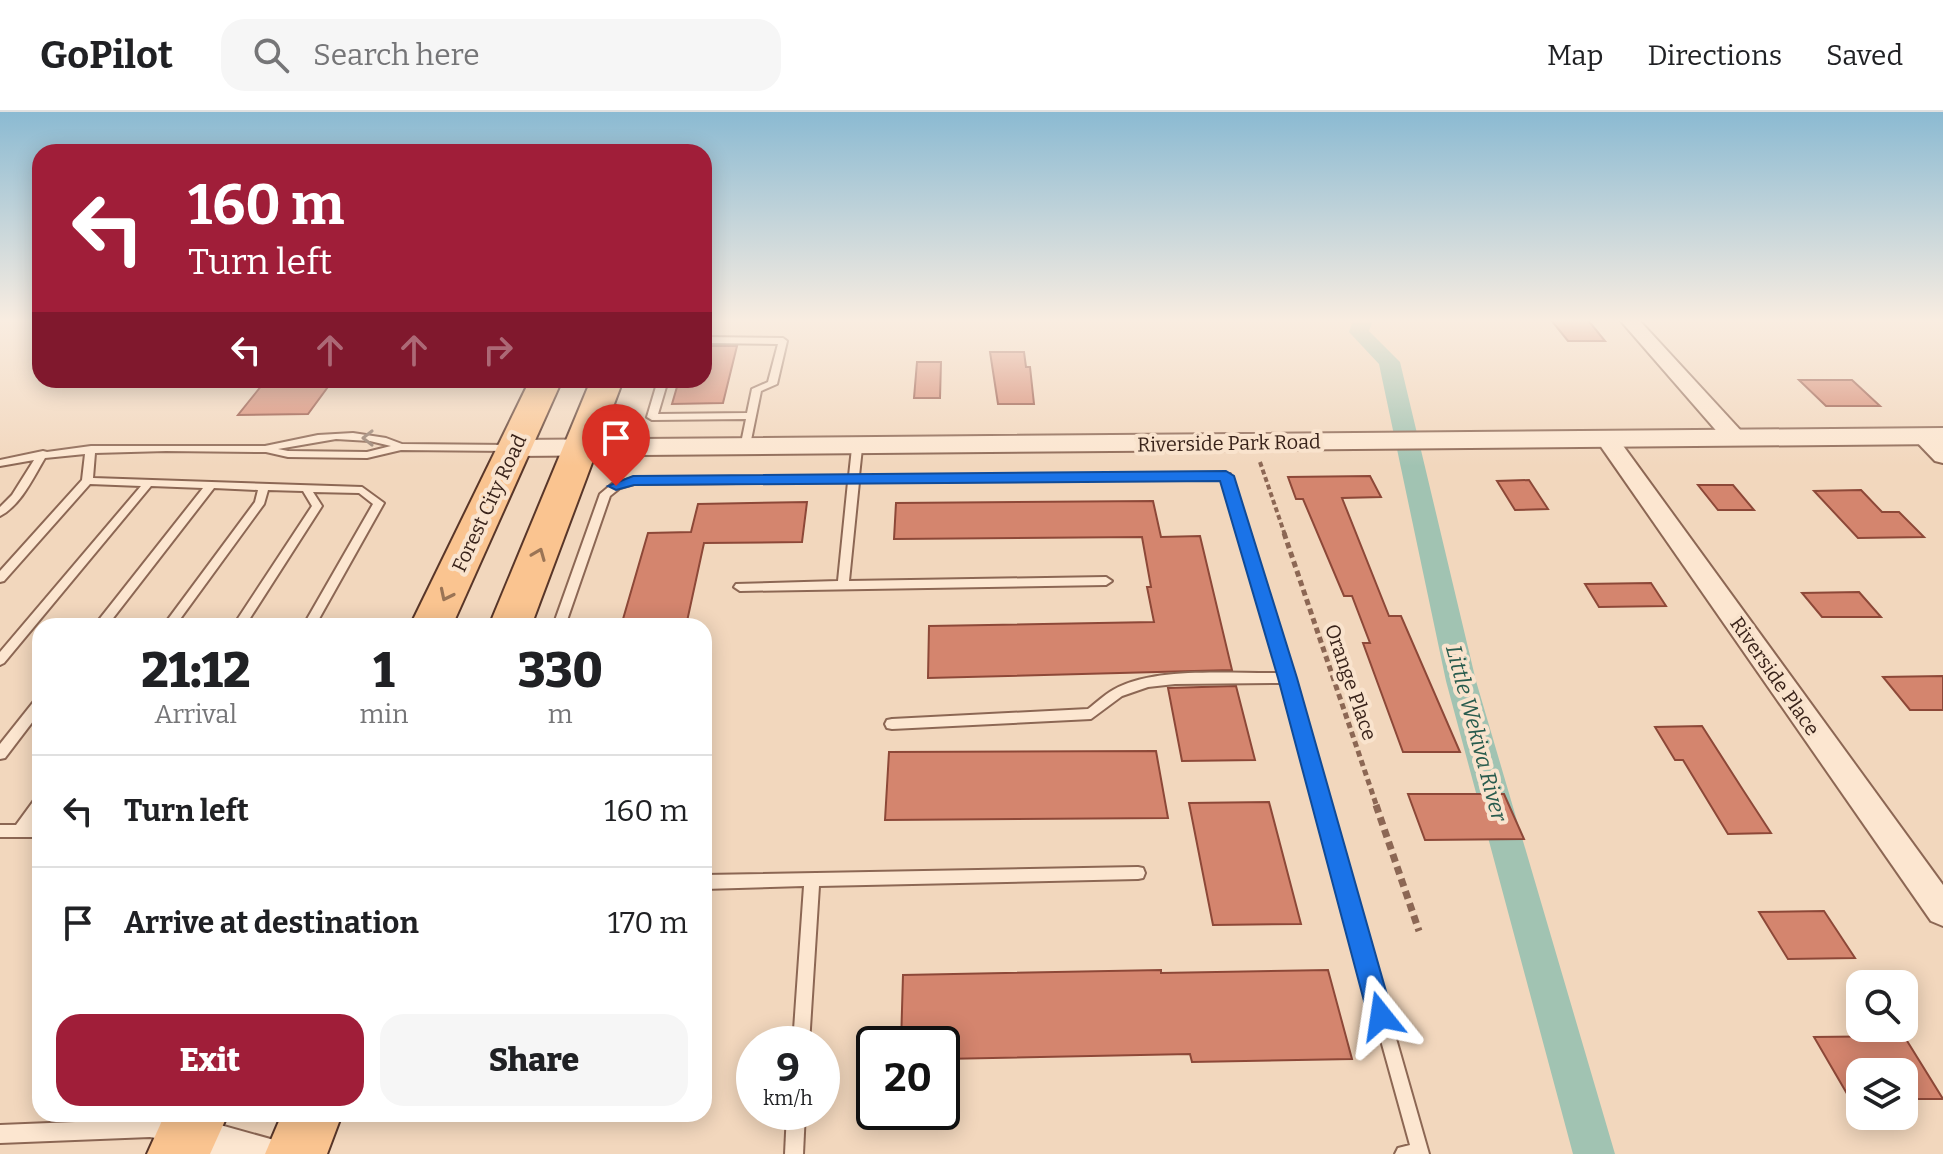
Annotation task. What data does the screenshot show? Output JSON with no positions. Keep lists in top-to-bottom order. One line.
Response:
{"streets":{"main road":["Forest City Road"],"street":["Riverside Park Road","Riverside Place"],"path":["Orange Place"]},"crossings":[["Riverside Park Road","Forest City Road"],["Riverside Park Road","Riverside Place"],["Riverside Park Road","Orange Place"]],"water":["Little Wekiva River"],"page":{"header":"GoPilot","search":"Search here","nav":["Map","Directions","Saved"],"turn":["160 m","Turn left"],"eta":["21:12","Arrival","1","min","330","m"],"list":[{"name":"Turn left","value":"160 m"},{"name":"Arrive at destination","value":"170 m"}],"buttons":["Exit","Share"],"speed":"9 km/h","limit":"20"}}
